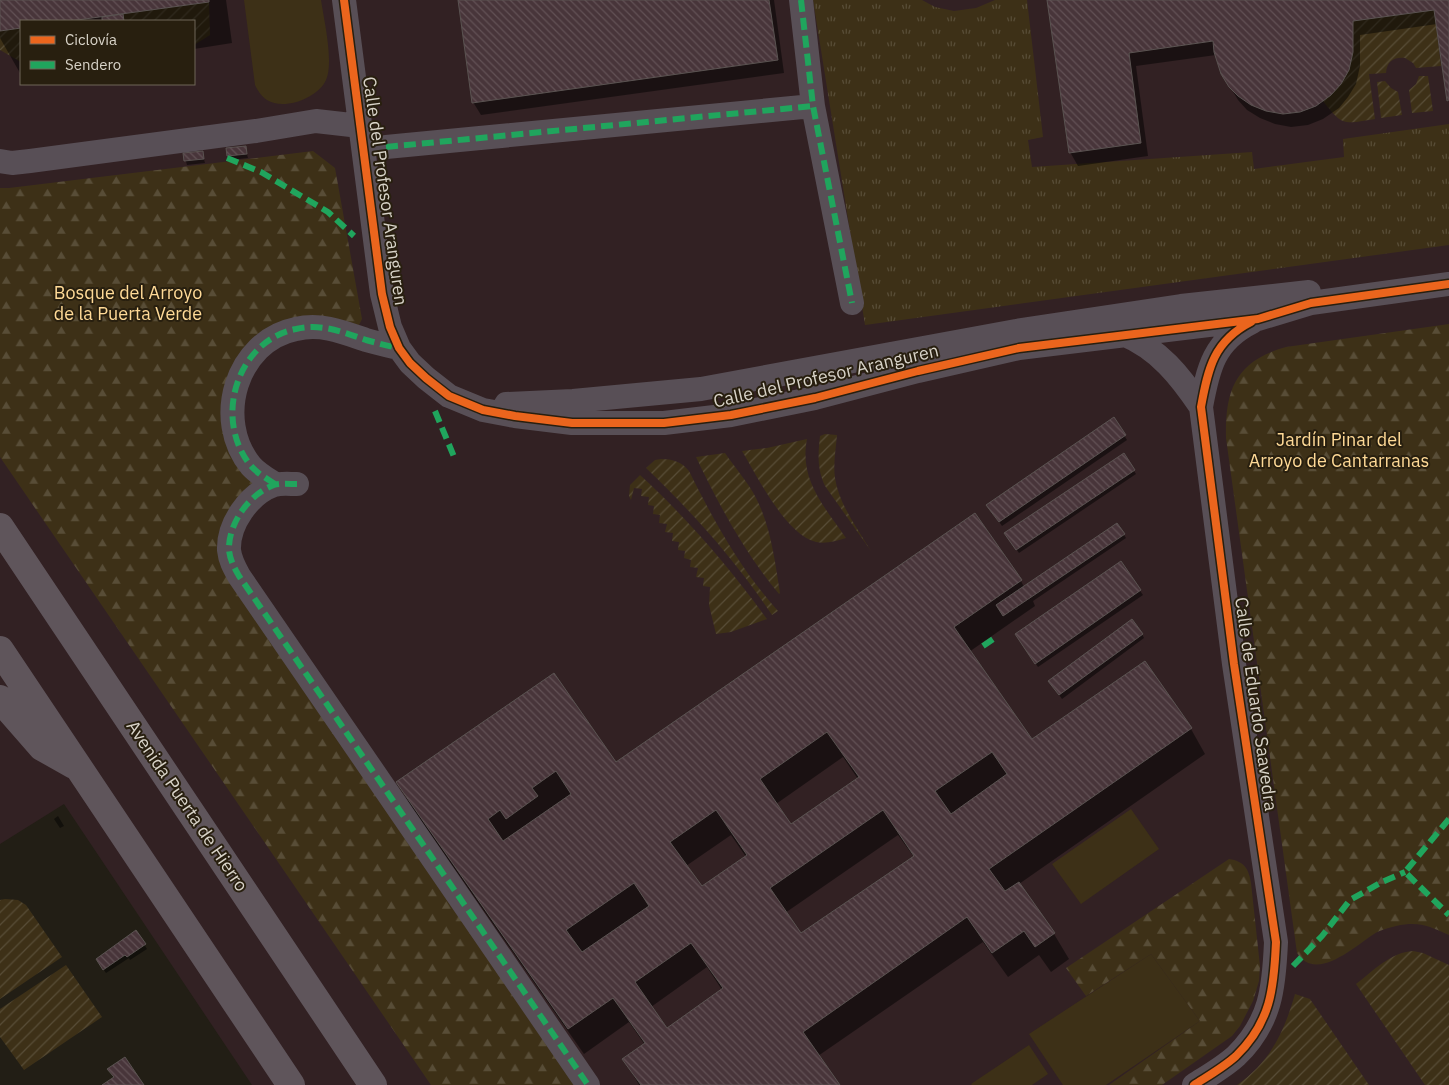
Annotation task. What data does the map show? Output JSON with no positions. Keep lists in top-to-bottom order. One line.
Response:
{"streets":{"highway":["Avenida Puerta de Hierro"],"street":["Calle del Profesor Aranguren","Calle de Eduardo Saavedra"]},"crossings":[["Calle del Profesor Aranguren","Calle de Eduardo Saavedra"]],"parks":["Bosque del Arroyo de la Puerta Verde","Jardín Pinar del Arroyo de Cantarranas"],"legend":["Ciclovía","Sendero"]}
